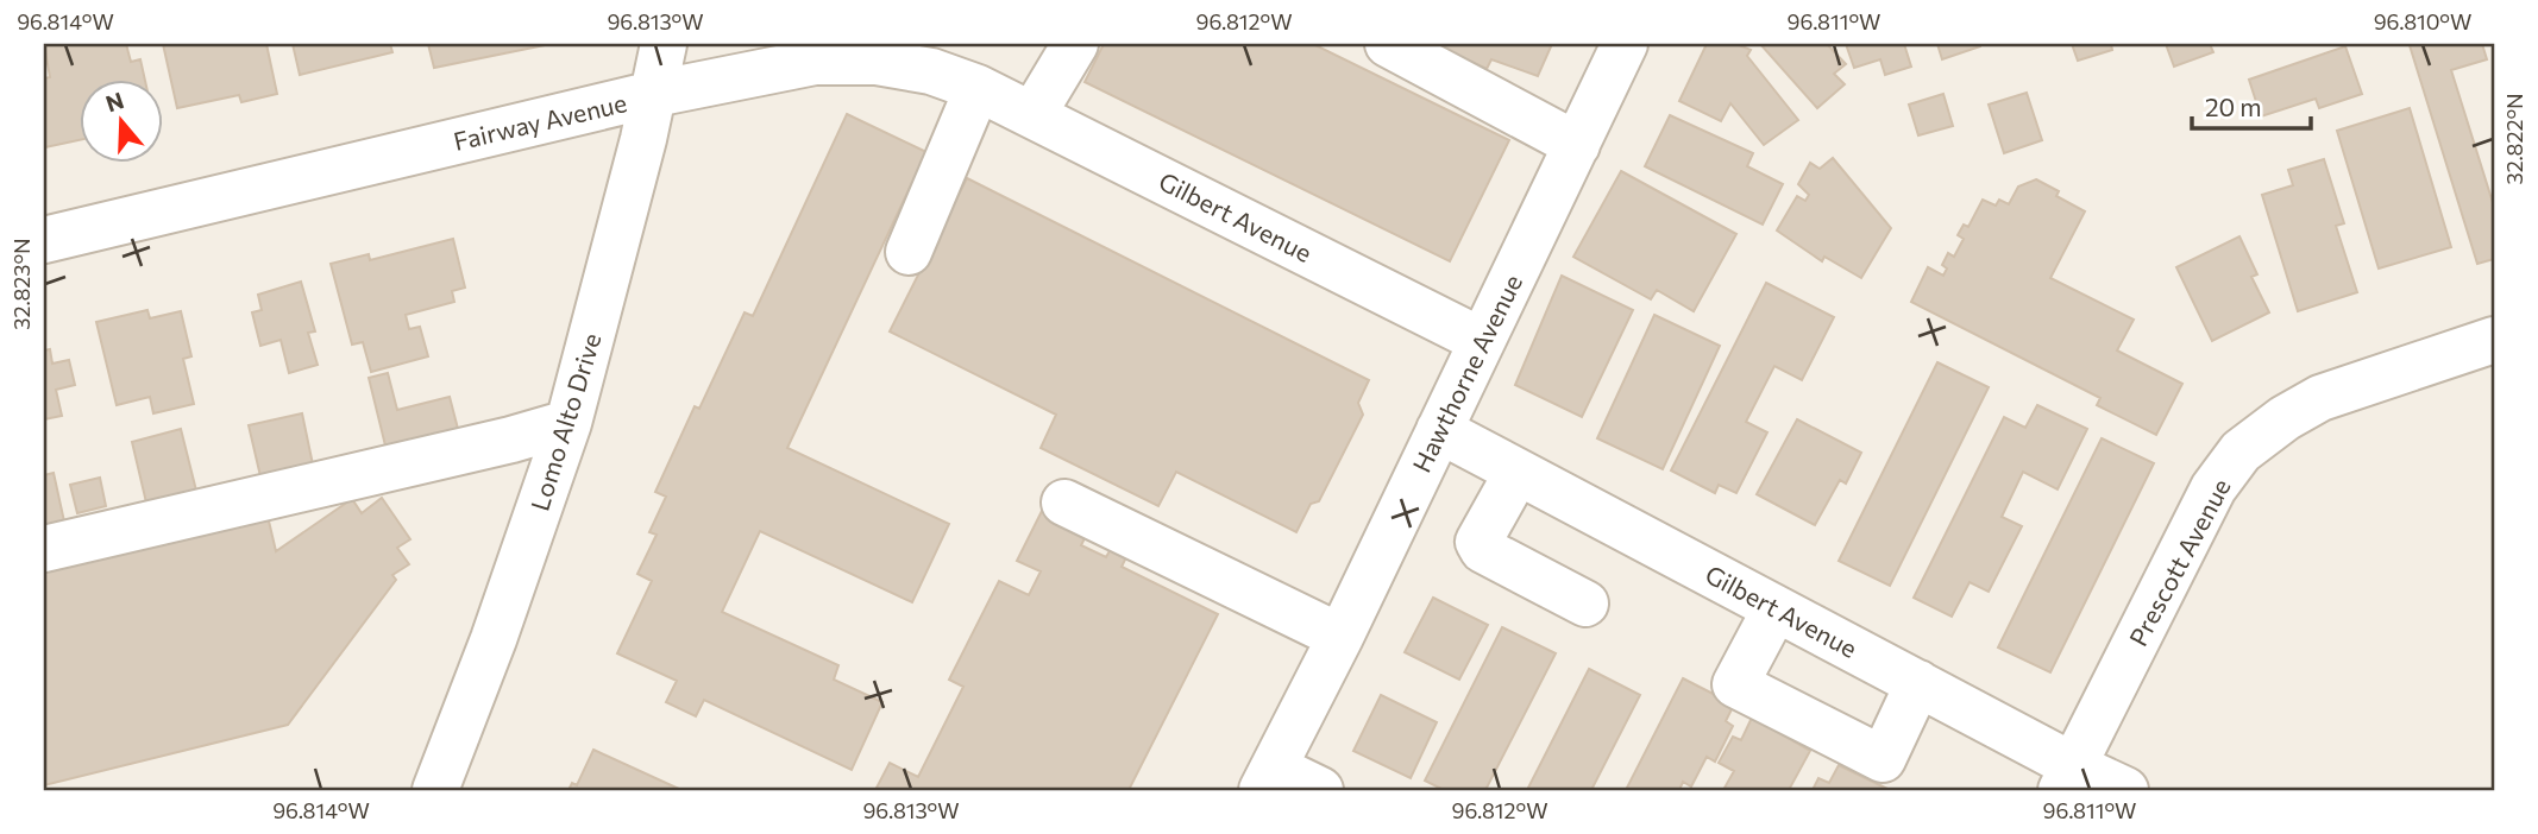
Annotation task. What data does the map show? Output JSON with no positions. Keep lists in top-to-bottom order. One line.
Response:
{"streets":{"street":["Fairway Avenue","Gilbert Avenue","Hawthorne Avenue","Lomo Alto Drive","Prescott Avenue"]},"crossings":[["Fairway Avenue","Gilbert Avenue"],["Fairway Avenue","Lomo Alto Drive"],["Gilbert Avenue","Hawthorne Avenue"],["Gilbert Avenue","Prescott Avenue"]],"scale_bar":"20 m","north":"top","coordinates":["96.814°W","96.813°W","96.812°W","96.811°W","96.810°W","32.822°N","32.823°N"]}
